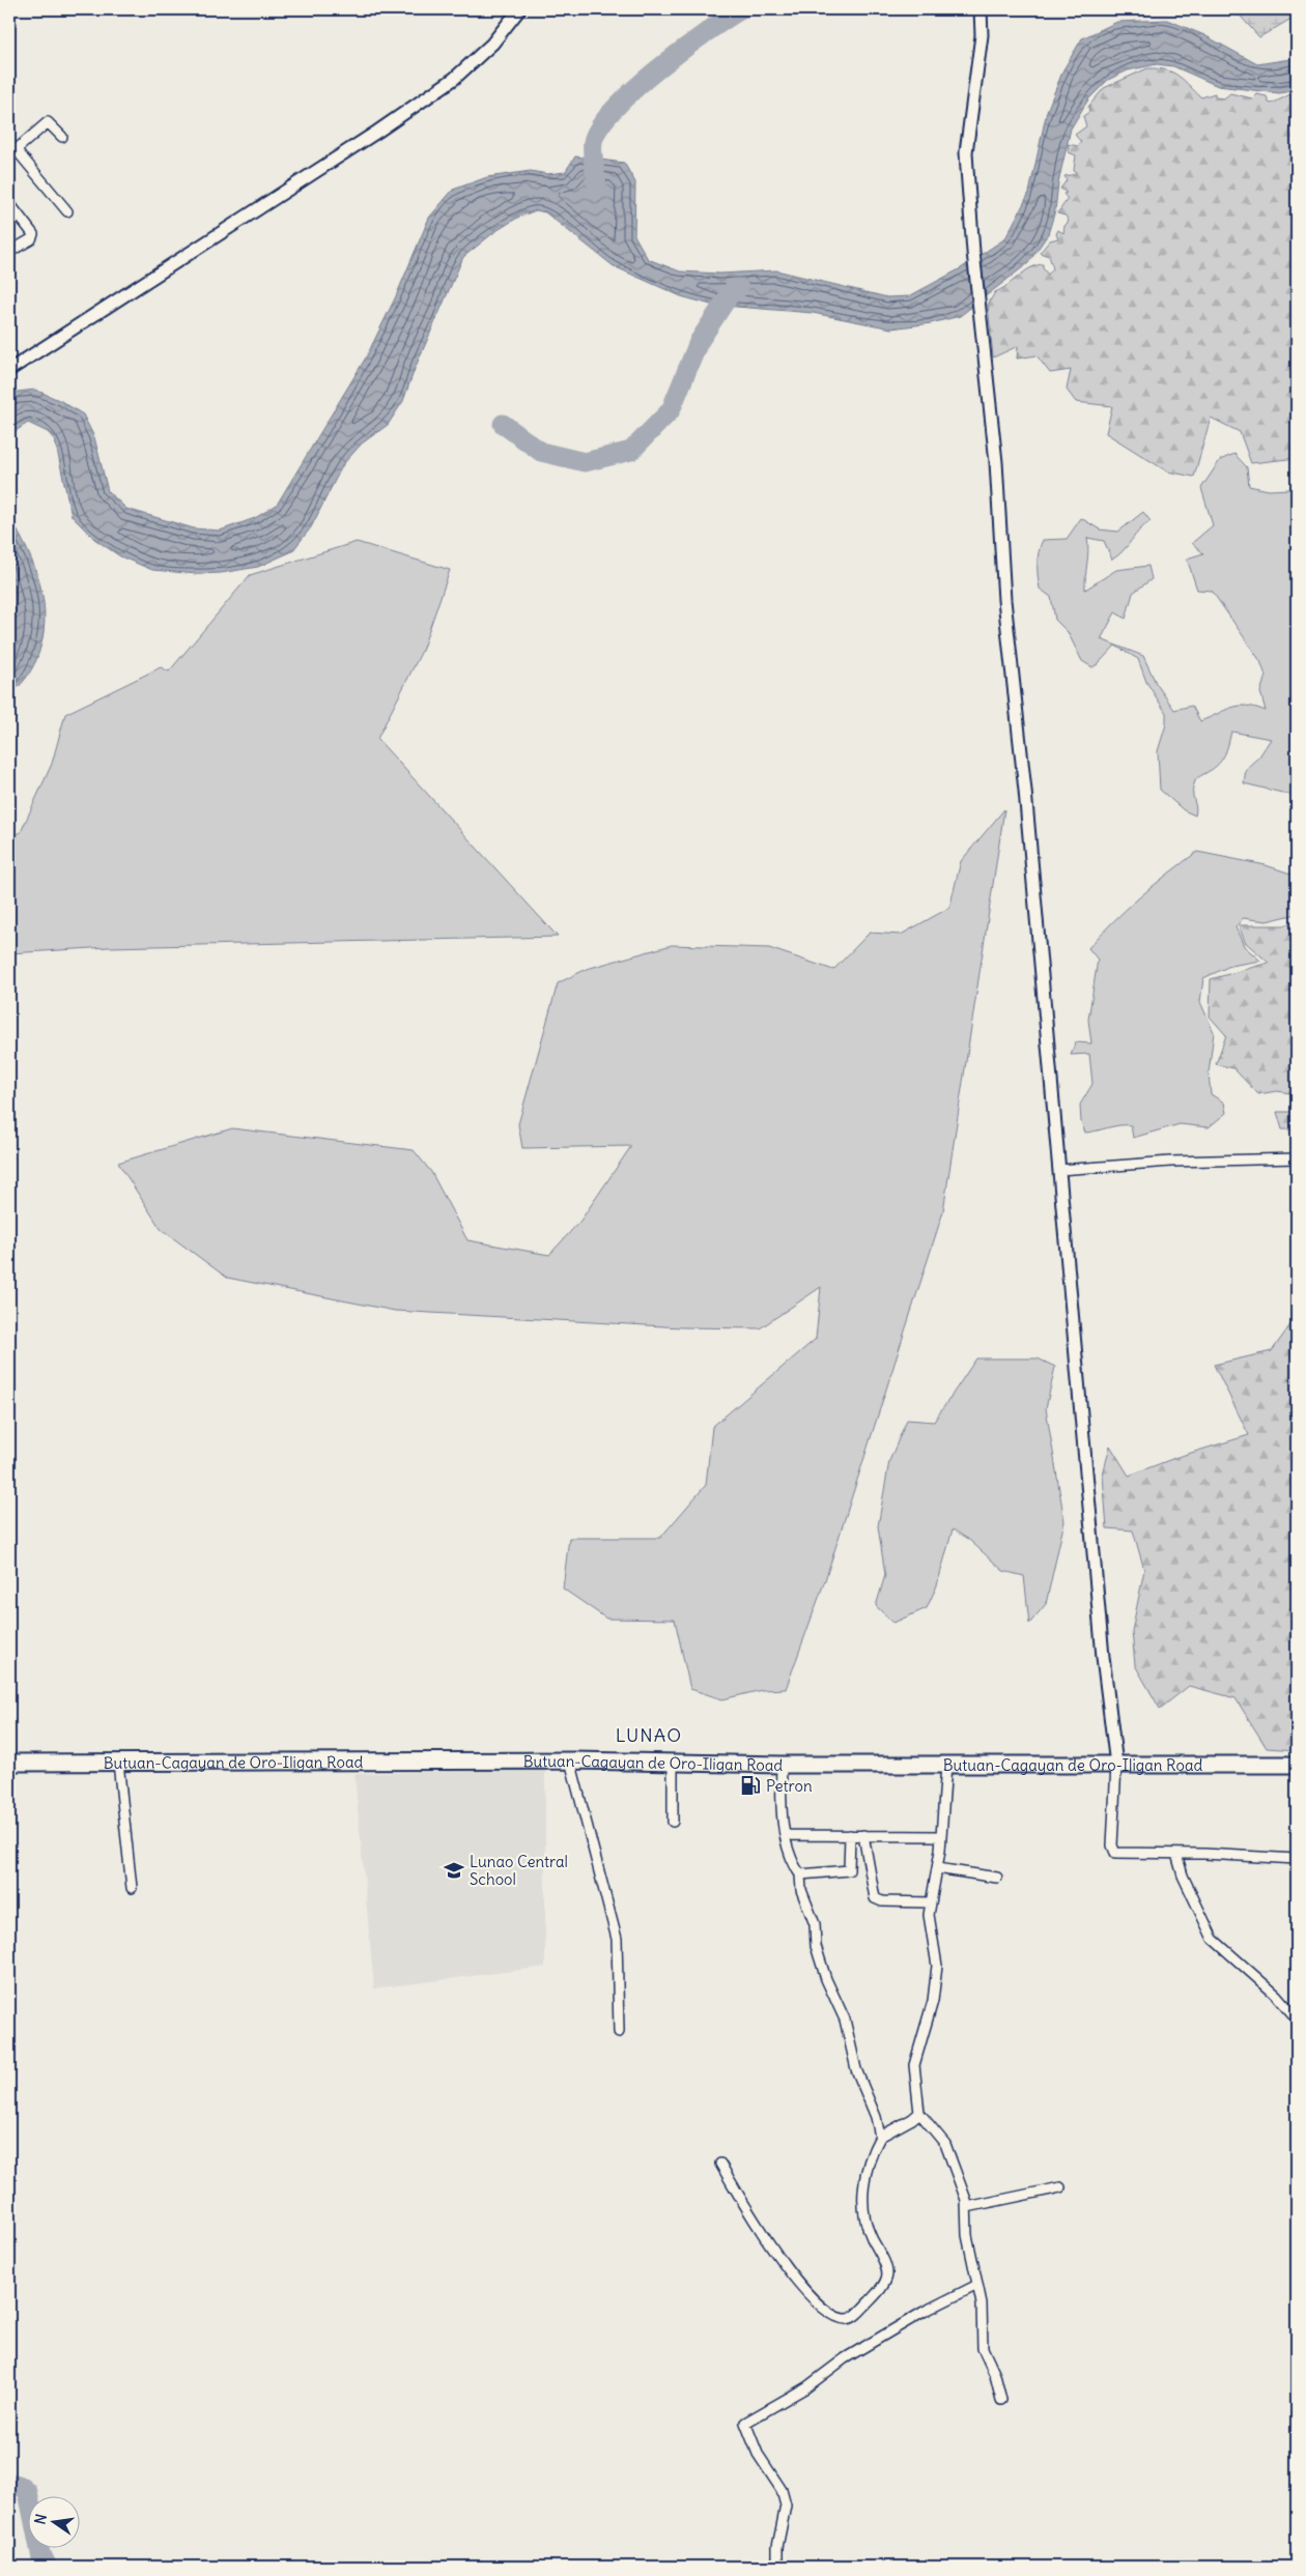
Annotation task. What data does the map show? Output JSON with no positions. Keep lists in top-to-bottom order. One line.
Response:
{"streets":{"highway":["Butuan-Cagayan de Oro-Iligan Road"]},"districts":["LUNAO"],"places":{"fuel station":["Petron"],"school or university":["Lunao Central School"]},"north":"left"}
